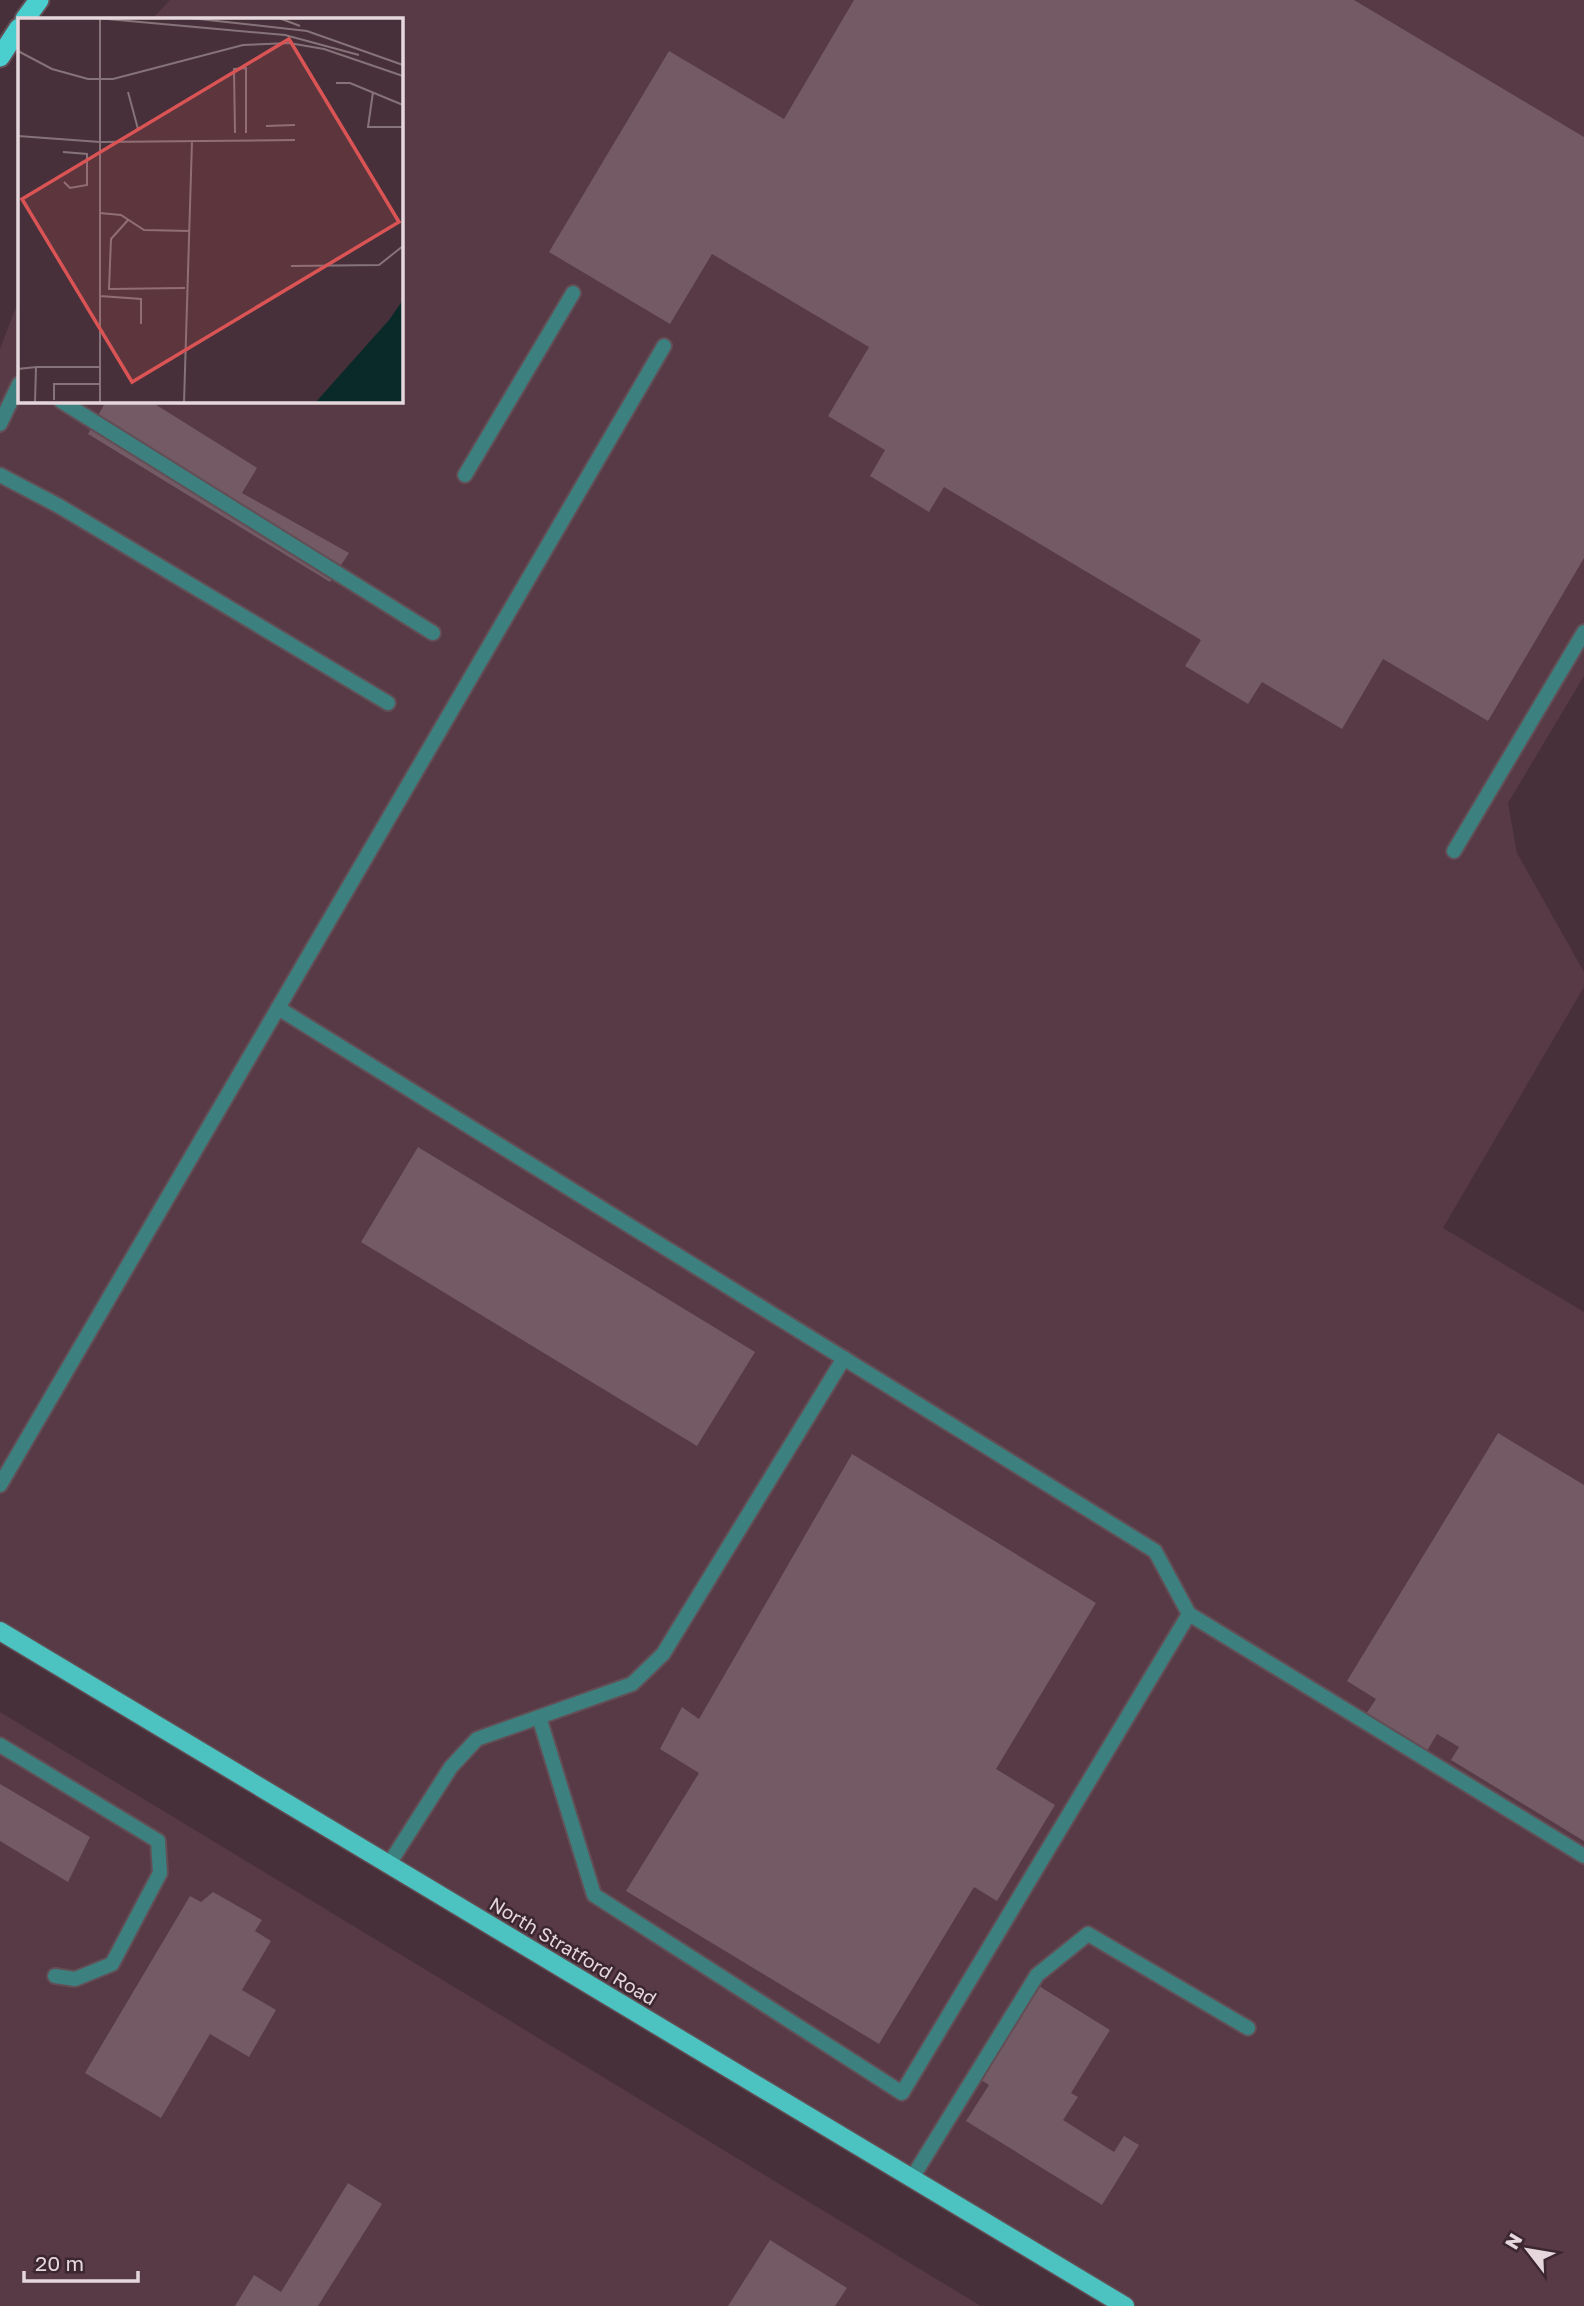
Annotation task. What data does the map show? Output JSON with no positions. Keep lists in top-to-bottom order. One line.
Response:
{"streets":{"main road":["North Stratford Road"]},"scale_bar":"20 m","north":"top left"}
